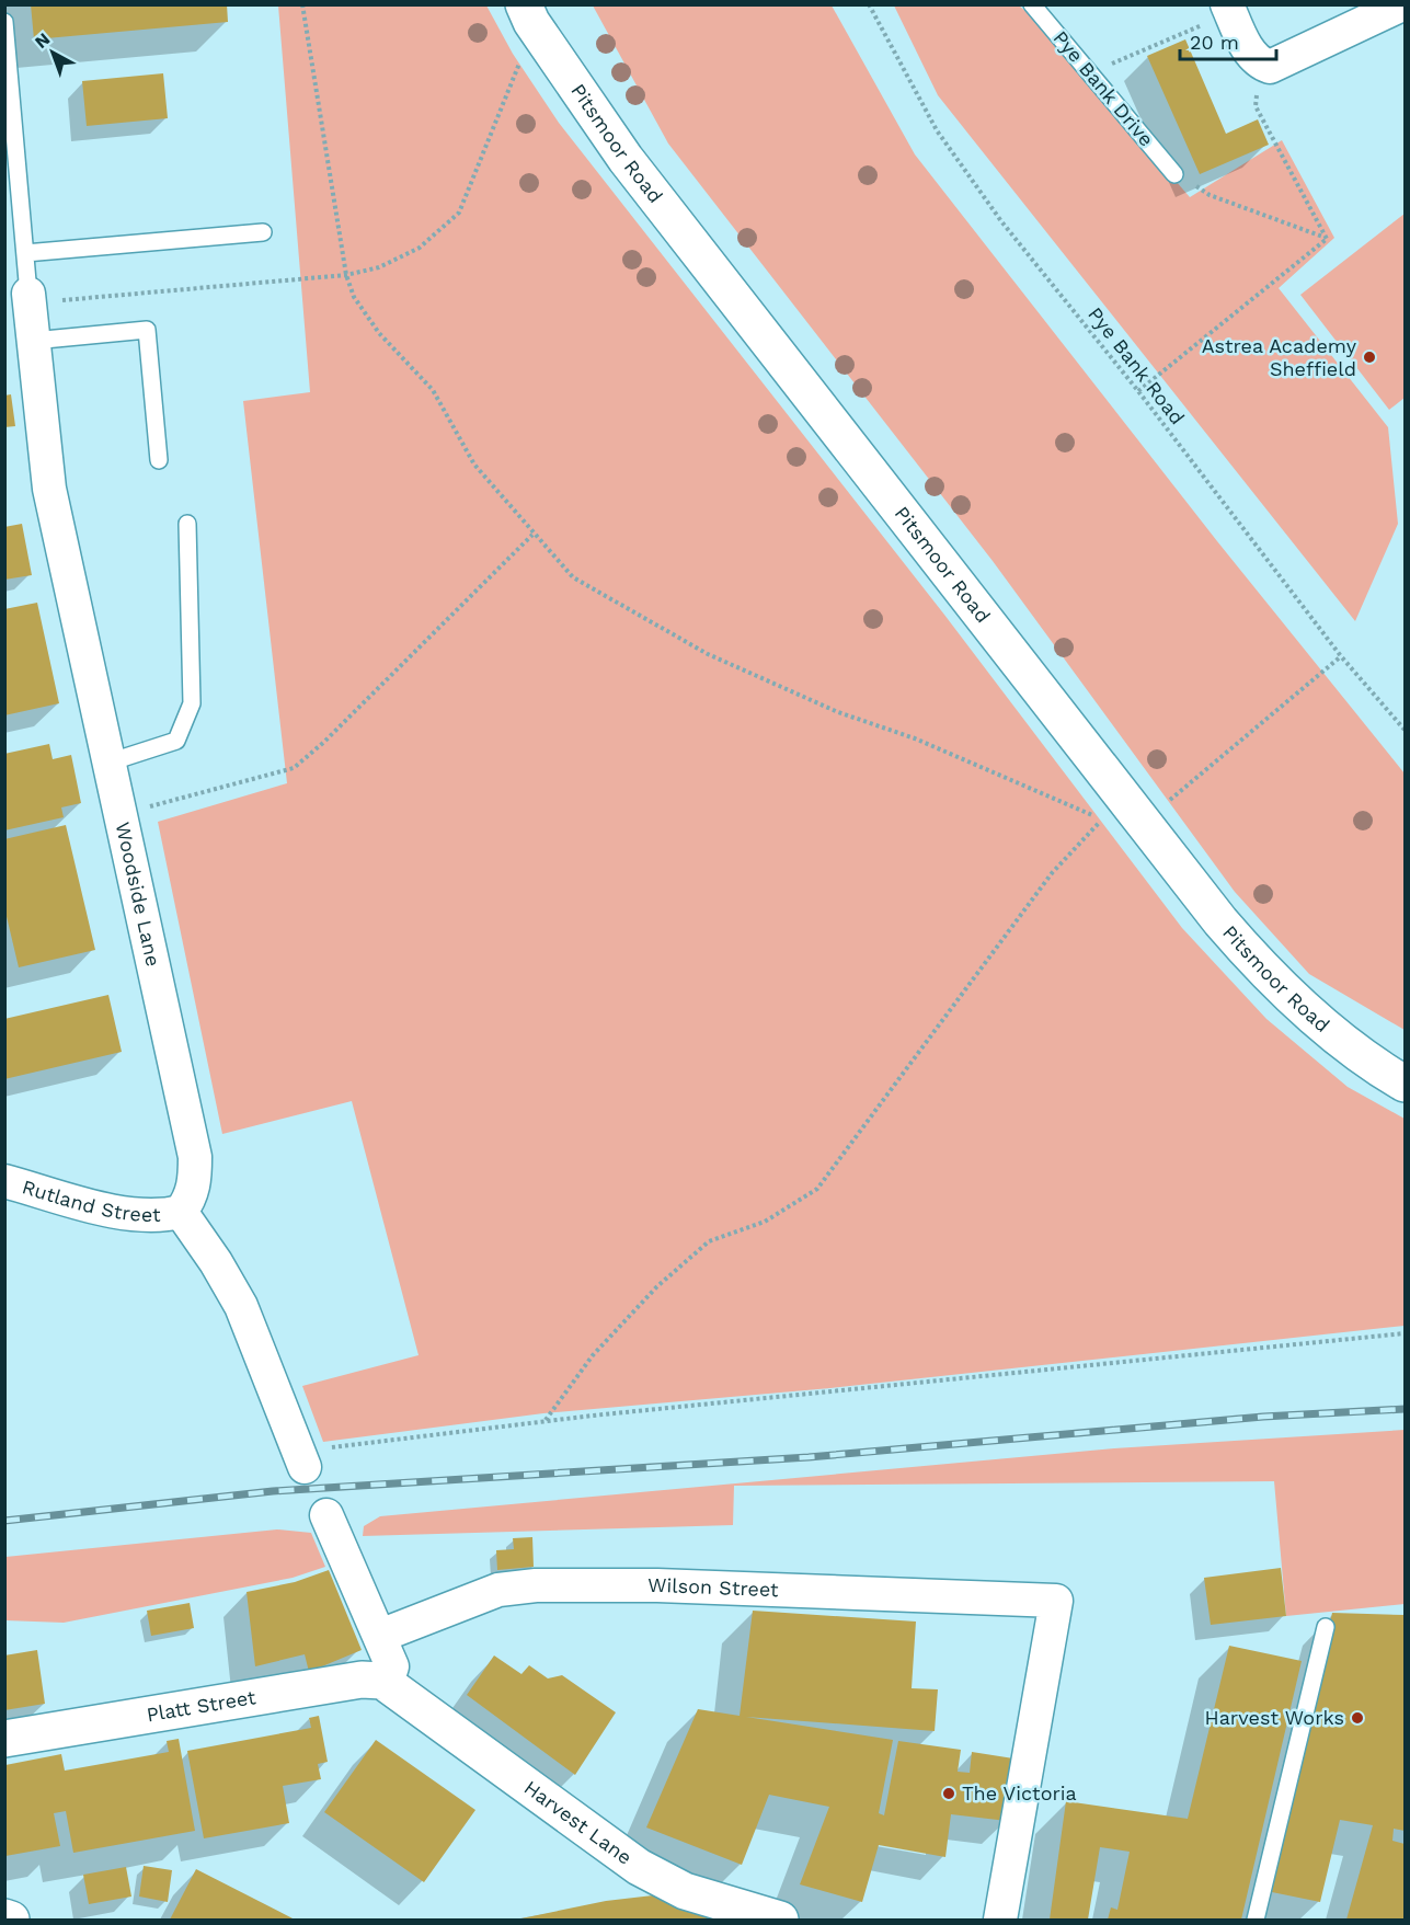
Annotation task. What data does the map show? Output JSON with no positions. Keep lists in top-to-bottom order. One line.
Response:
{"streets":{"street":["Pitsmoor Road","Woodside Lane","Rutland Street","Wilson Street","Platt Street","Harvest Lane"],"lane":["Pye Bank Drive"],"path":["Pye Bank Road"]},"crossings":[["Woodside Lane","Rutland Street"],["Platt Street","Harvest Lane"]],"places":["Astrea Academy Sheffield","Harvest Works","The Victoria"],"scale_bar":"20 m","north":"top left"}
